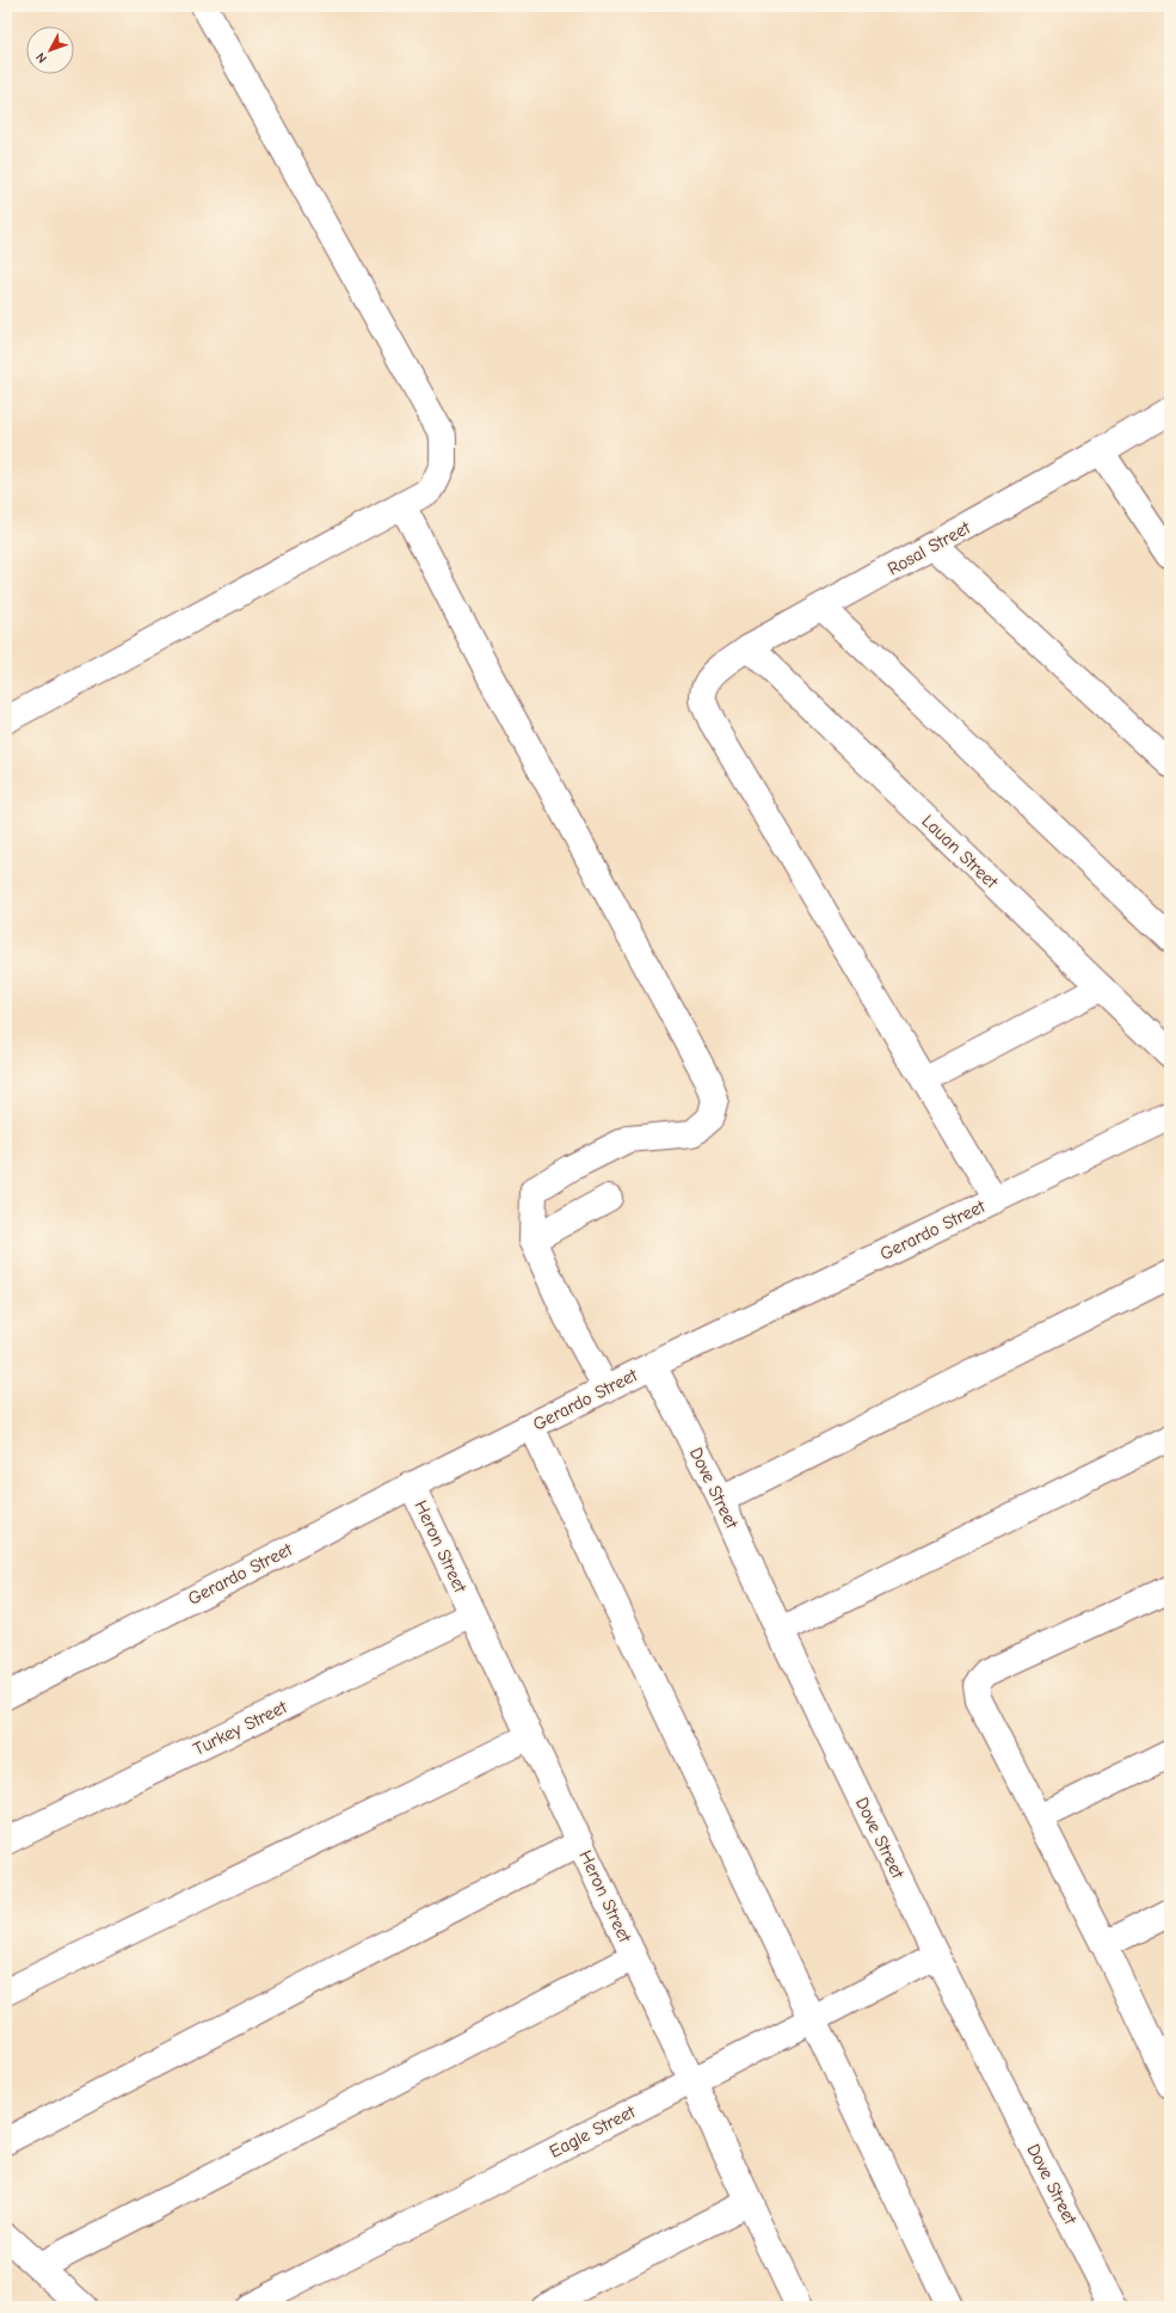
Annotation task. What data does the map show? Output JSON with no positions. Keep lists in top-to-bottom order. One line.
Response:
{"streets":{"street":["Rosal Street","Lauan Street","Gerardo Street","Dove Street","Heron Street","Turkey Street","Eagle Street"]},"crossings":[["Rosal Street","Lauan Street"],["Gerardo Street","Dove Street"],["Gerardo Street","Heron Street"],["Dove Street","Eagle Street"],["Heron Street","Turkey Street"],["Heron Street","Eagle Street"]],"north":"bottom left"}
